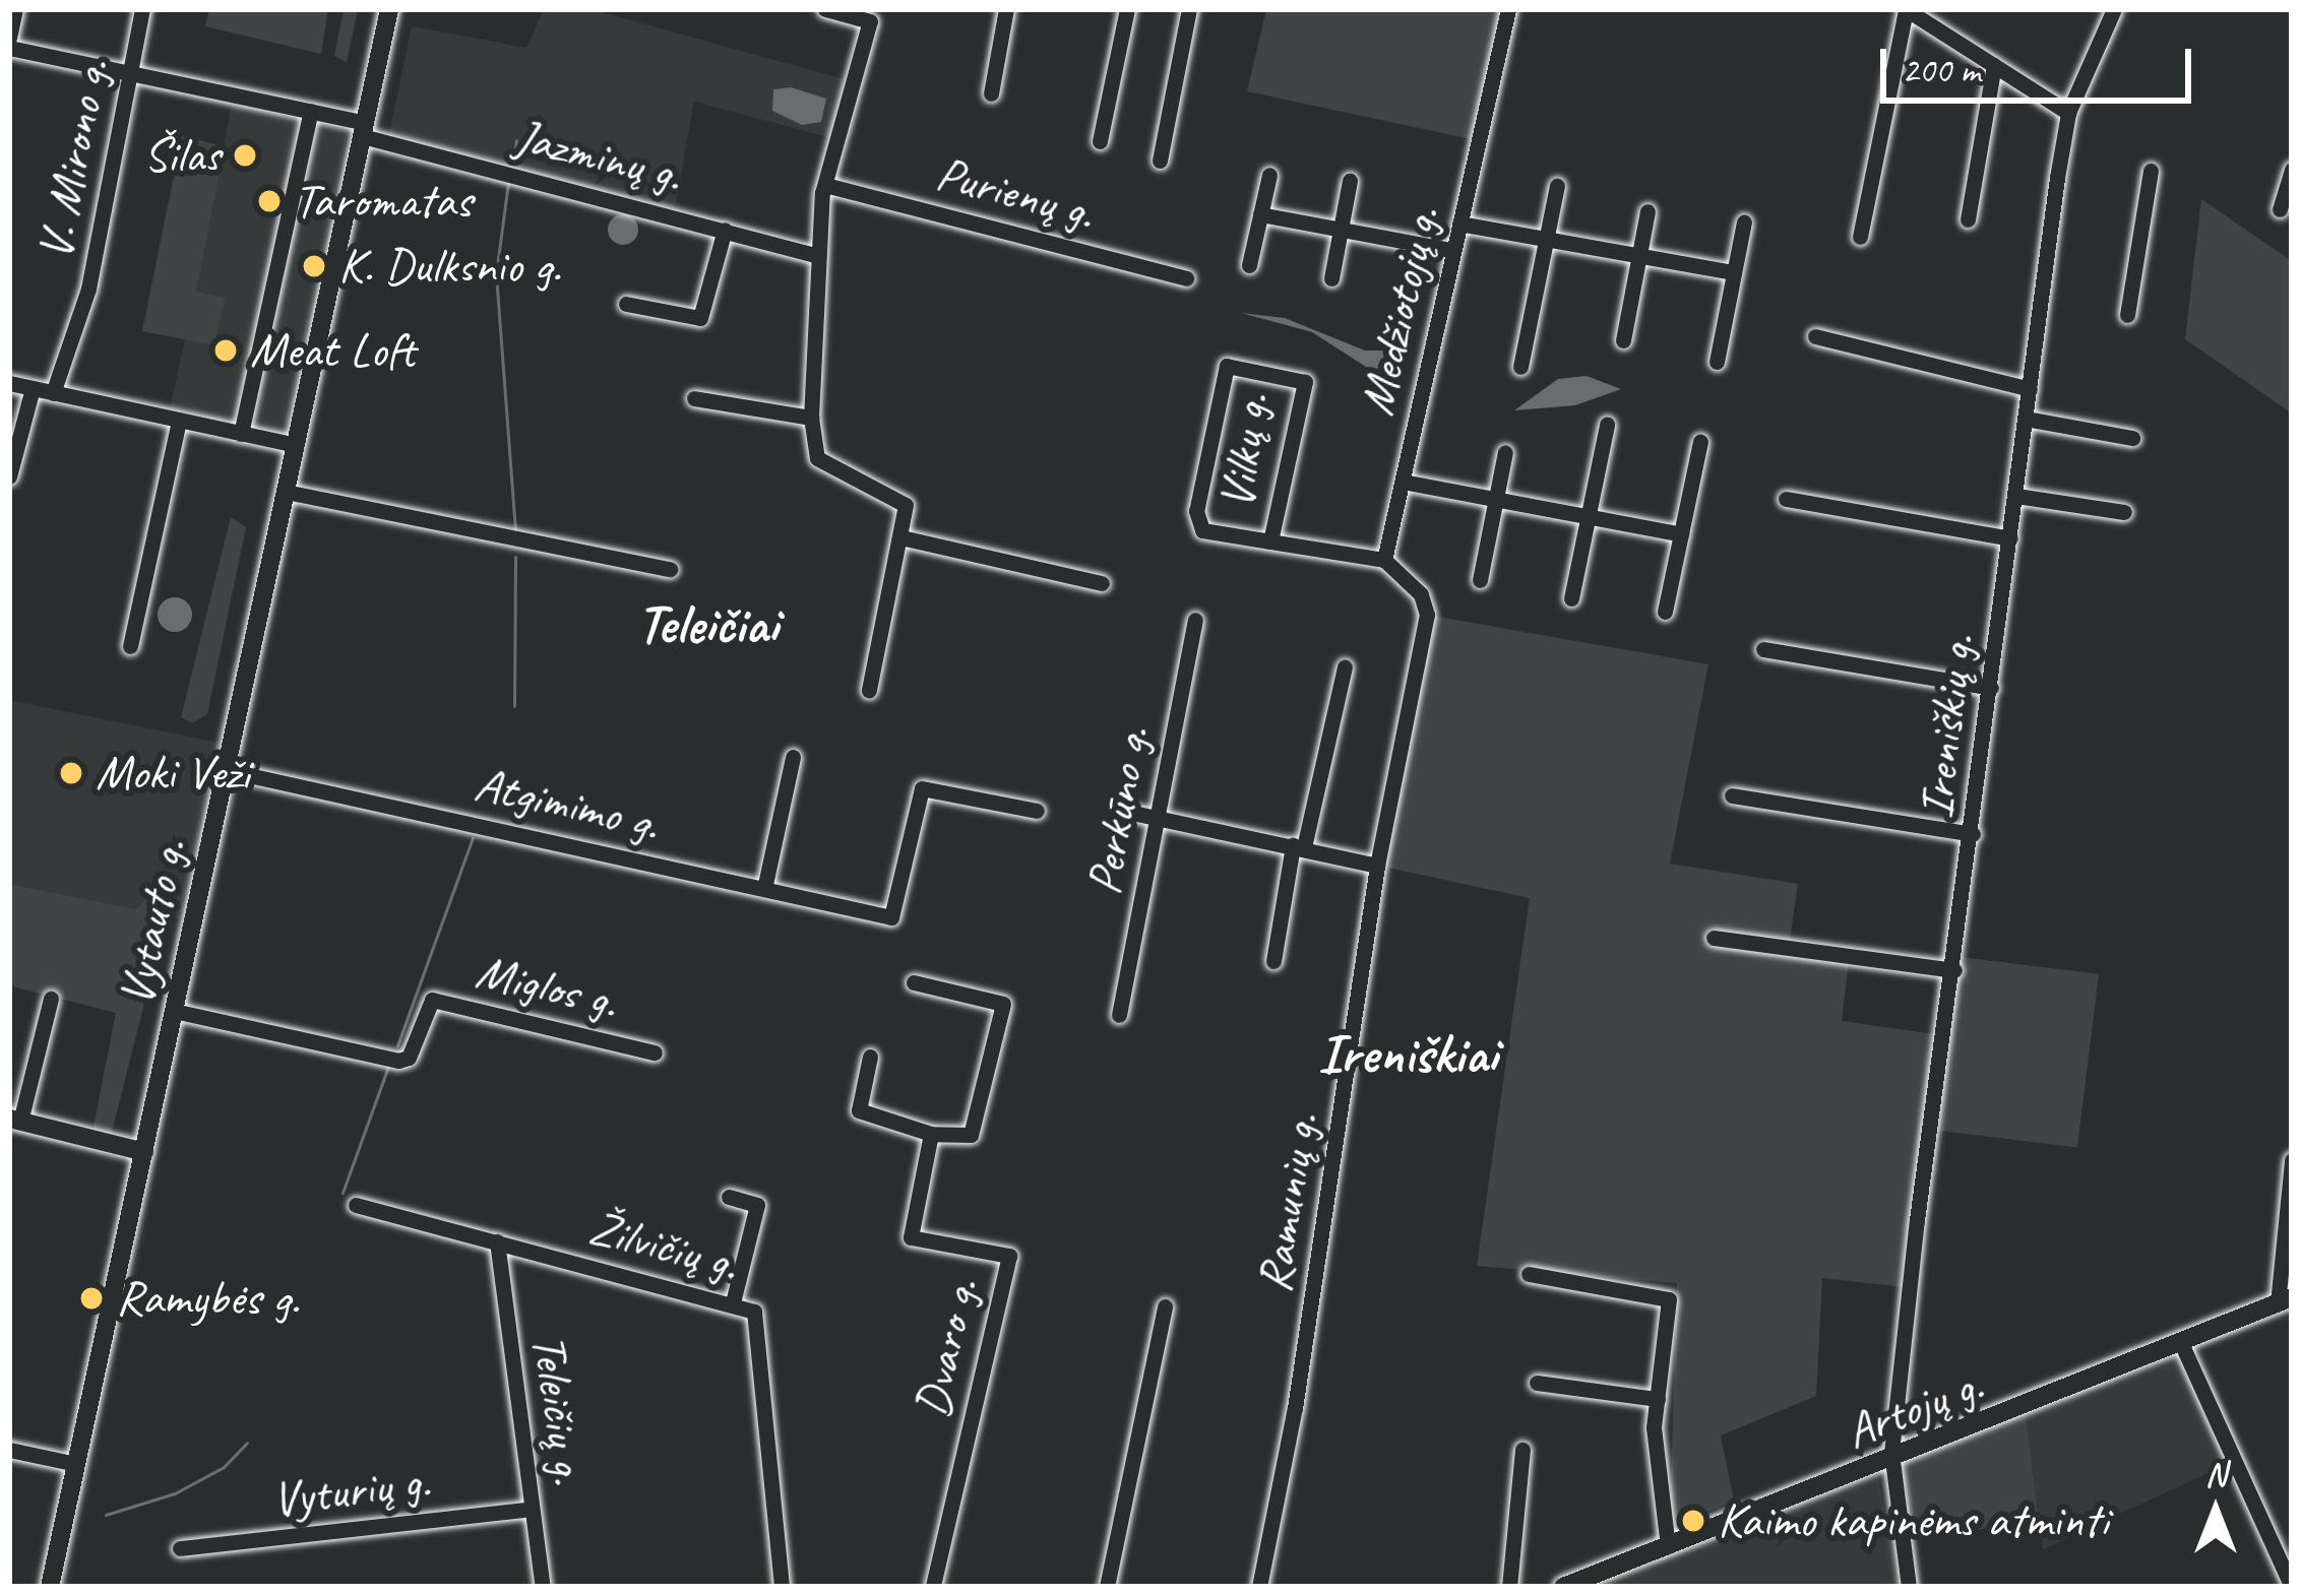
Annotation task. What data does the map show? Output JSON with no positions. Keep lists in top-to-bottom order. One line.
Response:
{"streets":{"main road":["Vytauto g.","Artojų g."],"street":["Jazminų g.","V. Mirono g.","Purienų g.","Medžiotojų g.","Vilkų g.","Ireniškių g.","Atgimimo g.","Perkūno g.","Miglos g.","Ramunių g.","Žilvičių g.","Dvaro g.","Teleičių g.","Vyturių g."]},"crossings":[["Jazminų g.","V. Mirono g."],["Jazminų g.","Vytauto g."],["Medžiotojų g.","Ramunių g."],["Ireniškių g.","Artojų g."],["Atgimimo g.","Vytauto g."],["Vytauto g.","Miglos g."],["Žilvičių g.","Teleičių g."],["Teleičių g.","Vyturių g."]],"districts":["Teleičiai","Ireniškiai"],"places":["Šilas","Taromatas","K. Dulksnio g.","Meat Loft","Moki Veži","Ramybės g.","Kaimo kapinėms atminti"],"scale_bar":"200 m","north":"top"}
